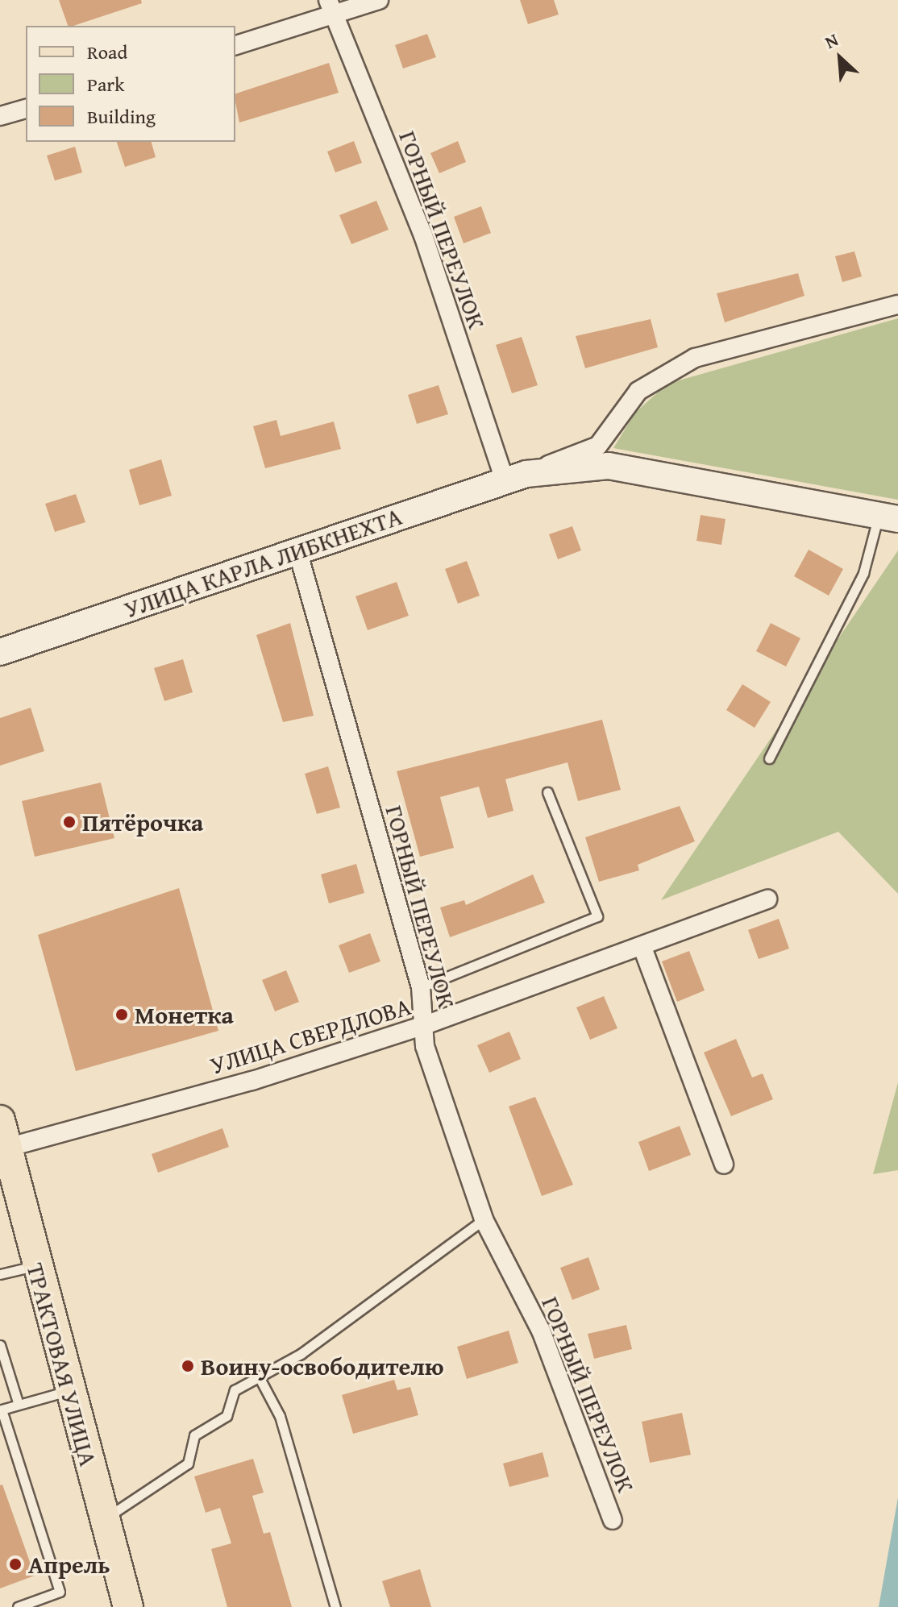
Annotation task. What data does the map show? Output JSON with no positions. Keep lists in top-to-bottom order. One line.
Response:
{"streets":{"main road":["ТРАКТОВАЯ УЛИЦА"],"street":["ГОРНЫЙ ПЕРЕУЛОК","УЛИЦА КАРЛА ЛИБКНЕХТА","УЛИЦА СВЕРДЛОВА"]},"crossings":[["ГОРНЫЙ ПЕРЕУЛОК","УЛИЦА КАРЛА ЛИБКНЕХТА"],["ГОРНЫЙ ПЕРЕУЛОК","УЛИЦА СВЕРДЛОВА"],["УЛИЦА СВЕРДЛОВА","ТРАКТОВАЯ УЛИЦА"]],"places":["Пятёрочка","Монетка","Воину-освободителю","Апрель"],"legend":["Road","Park","Building"],"north":"top left"}
